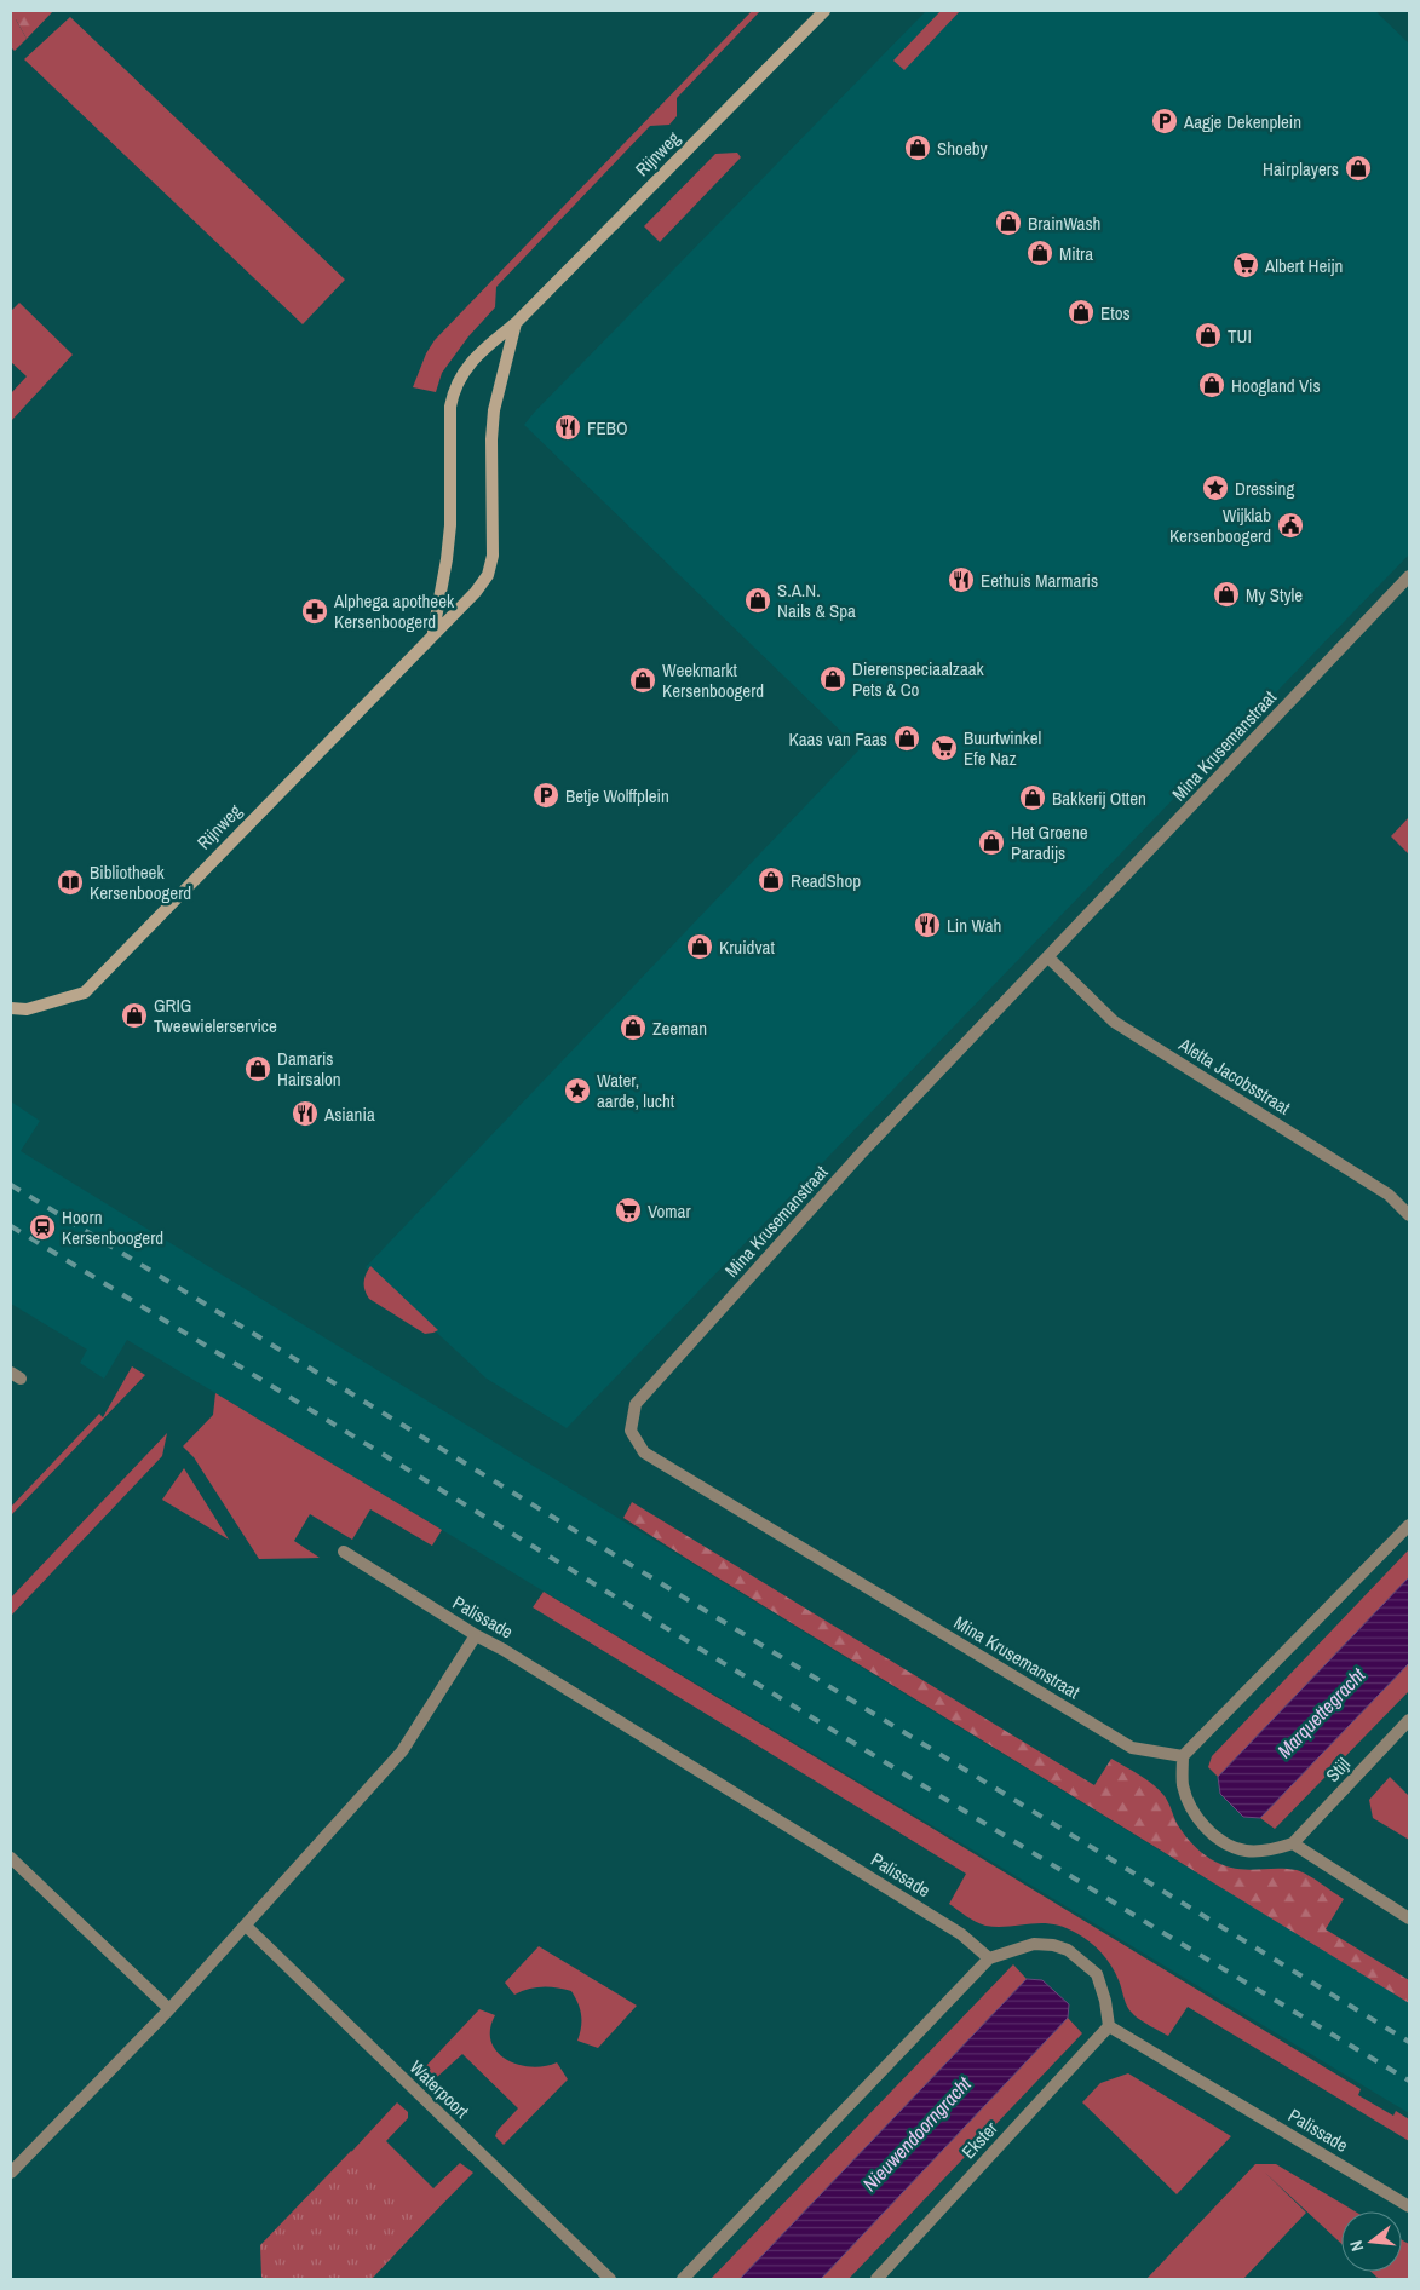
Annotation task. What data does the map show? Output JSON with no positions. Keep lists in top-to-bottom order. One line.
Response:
{"streets":{"street":["Rijnweg","Mina Krusemanstraat","Aletta Jacobsstraat","Palissade","Stijl","Waterpoort","Ekster"]},"crossings":[["Mina Krusemanstraat","Aletta Jacobsstraat"],["Palissade","Ekster"]],"water":["Marquettegracht","Nieuwendoorngracht"],"places":{"parking":["Aagje Dekenplein","Betje Wolffplein"],"shop":["Shoeby","Hairplayers","BrainWash","Mitra","Etos","TUI","Hoogland Vis","My Style","S.A.N. Nails & Spa","Dierenspeciaalzaak Pets & Co","Weekmarkt Kersenboogerd","Kaas van Faas","Bakkerij Otten","Het Groene Paradijs","ReadShop","Kruidvat","GRIG Tweewielerservice","Zeeman","Damaris Hairsalon"],"supermarket":["Albert Heijn","Buurtwinkel Efe Naz","Vomar"],"restaurant":["FEBO","Eethuis Marmaris","Lin Wah","Asiania"],"place":["Dressing","Water, aarde, lucht"],"public building":["Wijklab Kersenboogerd"],"pharmacy":["Alphega apotheek Kersenboogerd"],"library":["Bibliotheek Kersenboogerd"],"station":["Hoorn Kersenboogerd"]},"north":"left"}
